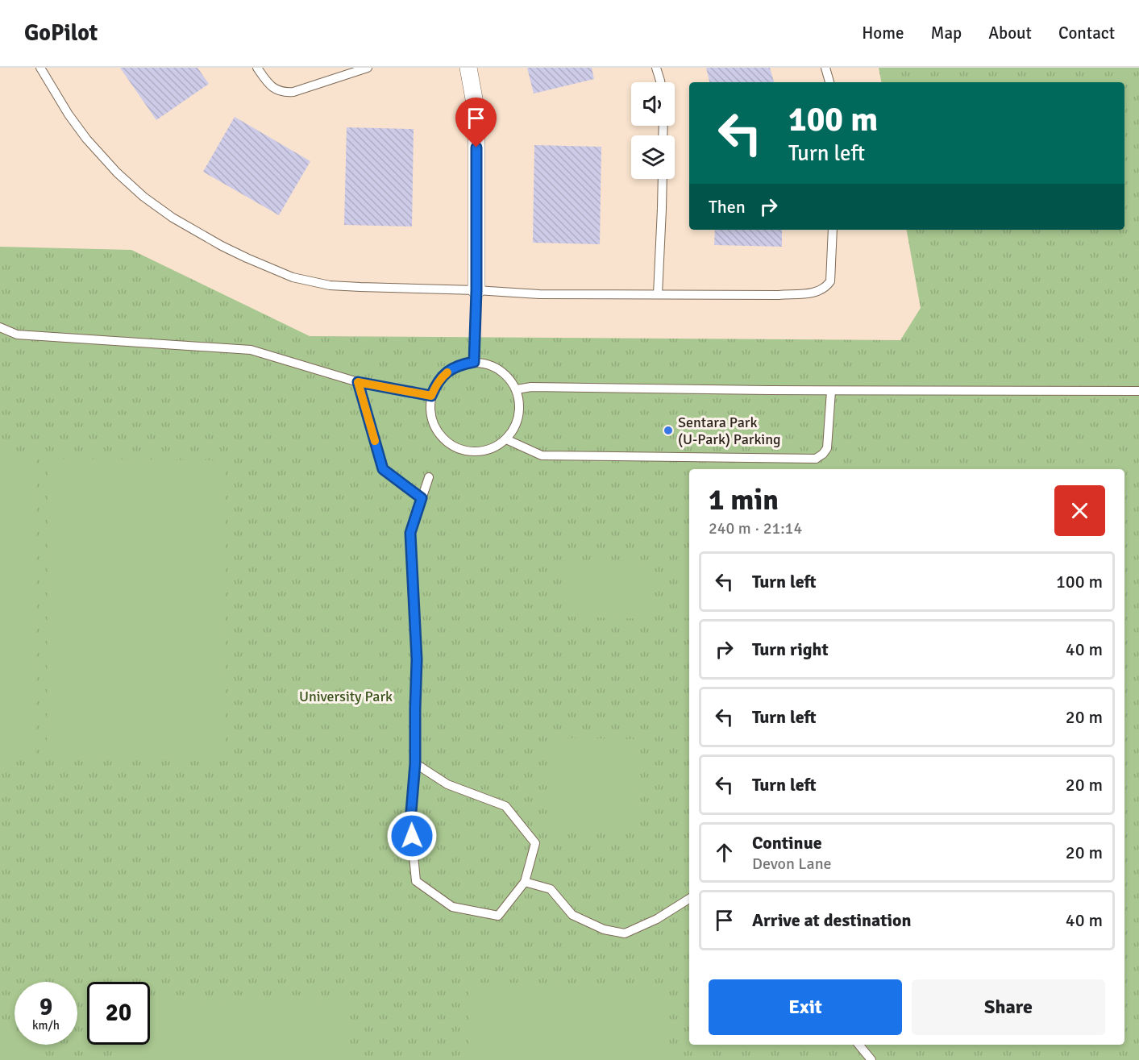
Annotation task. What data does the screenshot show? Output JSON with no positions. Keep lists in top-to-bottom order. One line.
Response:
{"parks":["University Park"],"places":["Sentara Park (U-Park) Parking"],"page":{"header":"GoPilot","nav":["Home","Map","About","Contact"],"turn":["100 m","Turn left"],"then":"Then","heading":["1 min","240 m · 21:14"],"list":[{"name":"Turn left","value":"100 m"},{"name":"Turn right","value":"40 m"},{"name":"Turn left","value":"20 m"},{"name":"Turn left","value":"20 m"},{"name":"Continue","note":"Devon Lane","value":"20 m"},{"name":"Arrive at destination","value":"40 m"}],"buttons":["Exit","Share"],"speed":"9 km/h","limit":"20"}}
